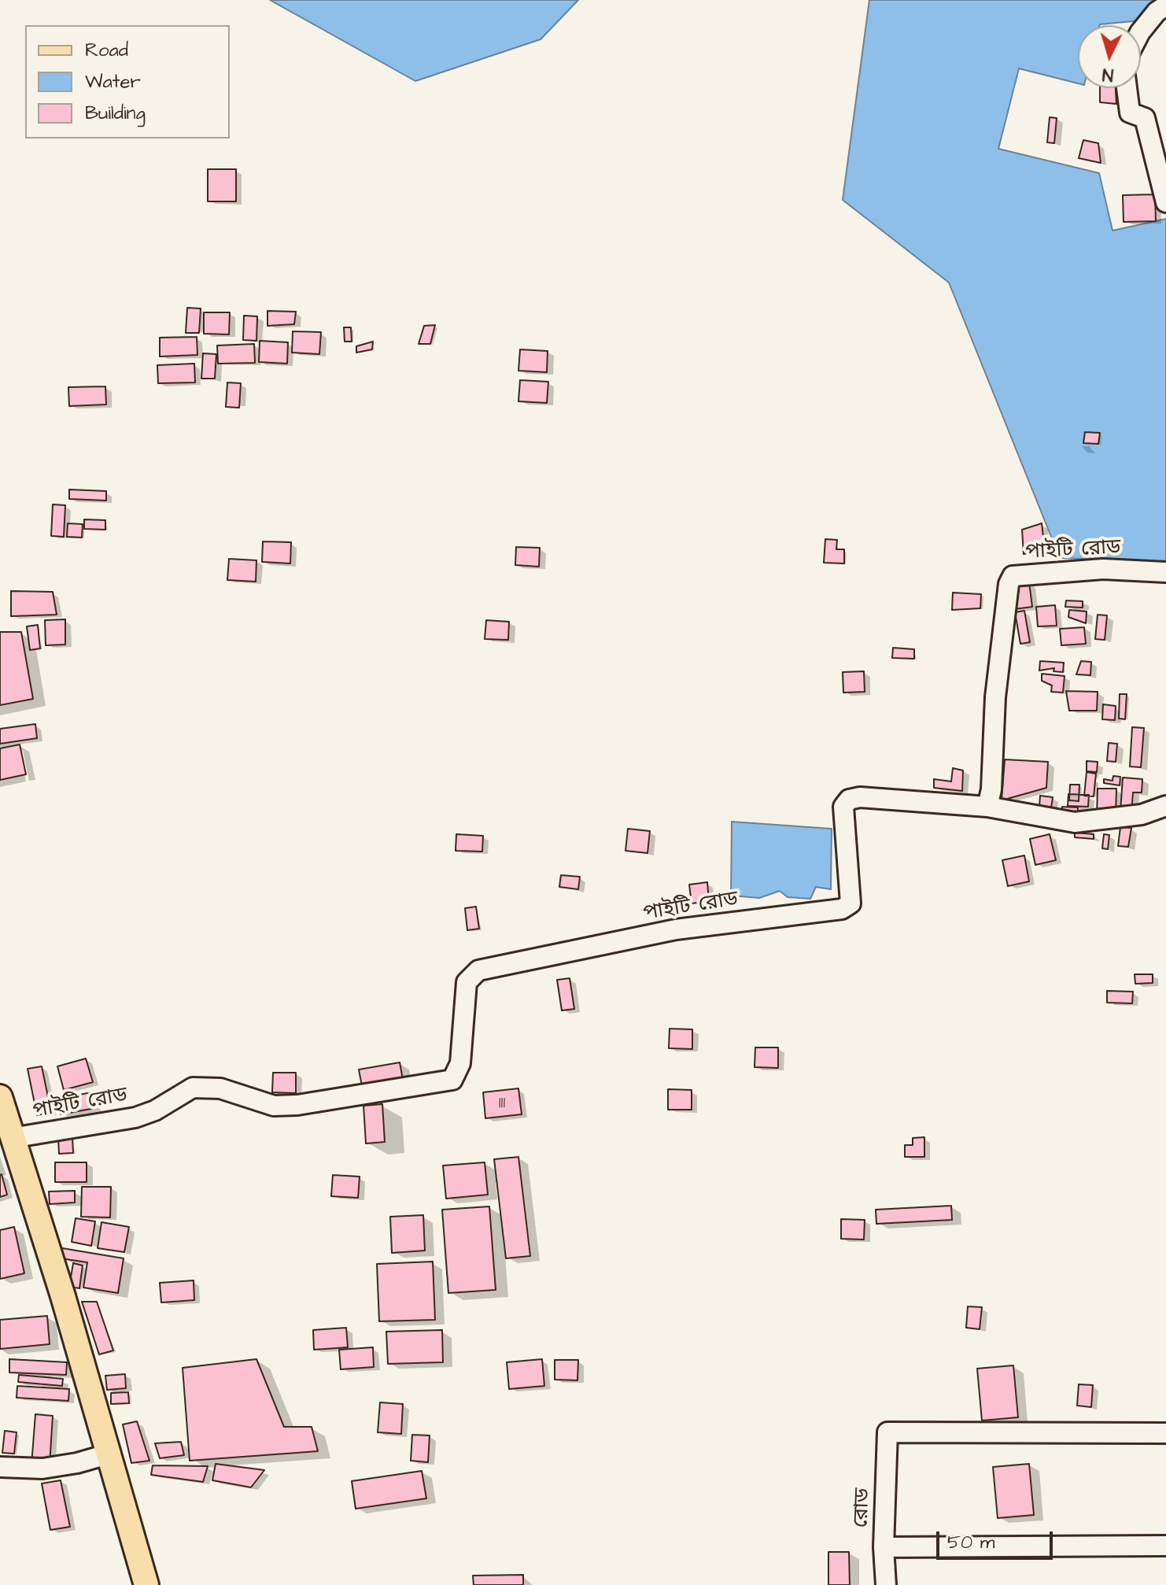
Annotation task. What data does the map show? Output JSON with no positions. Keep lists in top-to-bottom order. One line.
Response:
{"streets":{"street":["পাইটি রোড","রোড"]},"house_numbers":["111"],"legend":["Road","Water","Building"],"scale_bar":"50 m","north":"bottom"}
